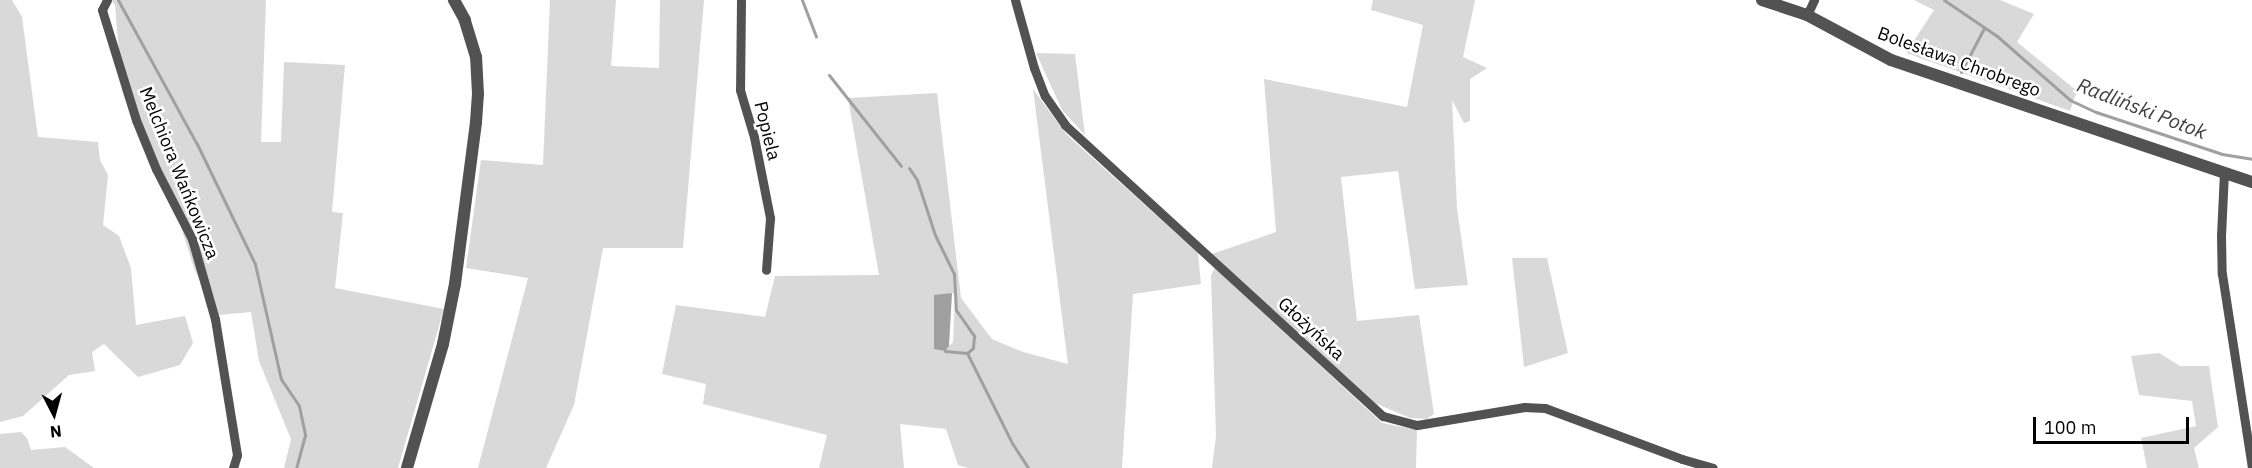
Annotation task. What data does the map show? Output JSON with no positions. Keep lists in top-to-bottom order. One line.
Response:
{"streets":{"street":["Bolesława Chrobrego","Popiela","Melchiora Wańkowicza","Głożyńska"]},"water":["Radliński Potok"],"scale_bar":"100 m","north":"bottom"}
